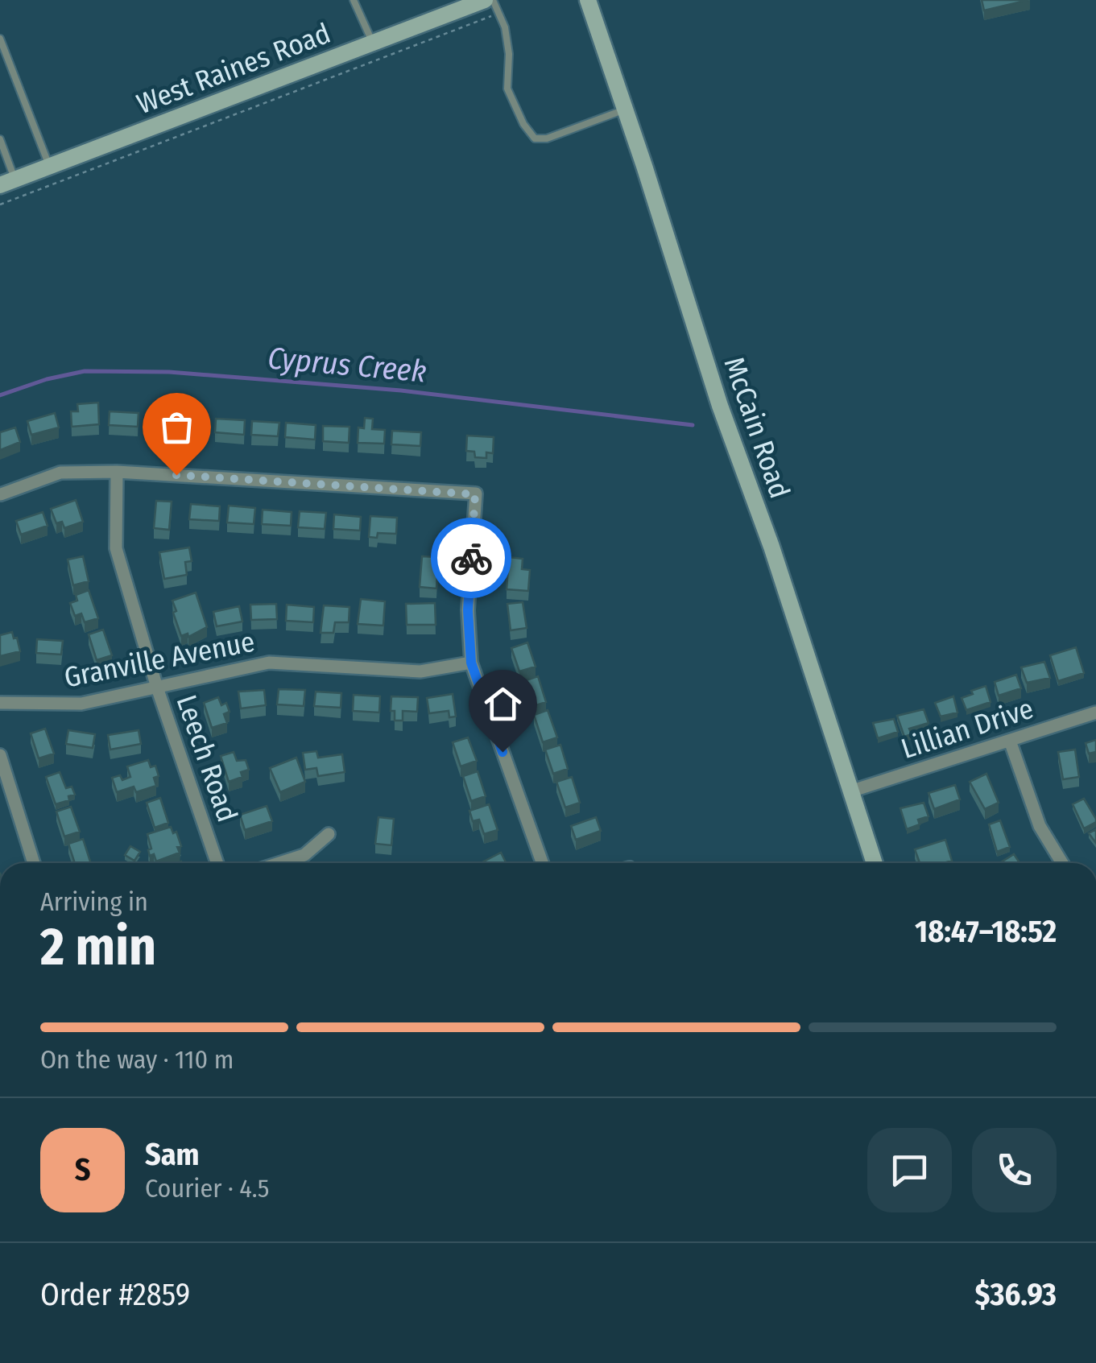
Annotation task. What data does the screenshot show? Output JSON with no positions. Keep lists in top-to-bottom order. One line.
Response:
{"streets":{"street":["West Raines Road","McCain Road","Granville Avenue","Lillian Drive","Leech Road"]},"crossings":[["McCain Road","Lillian Drive"],["Granville Avenue","Leech Road"]],"water":["Cyprus Creek"],"page":{"heading":["2 min","Arriving in","18:47–18:52"],"panel":["Sam","Courier · 4.5","Order #2859","$36.93"],"bar":"On the way · 110 m","round":"S"}}
